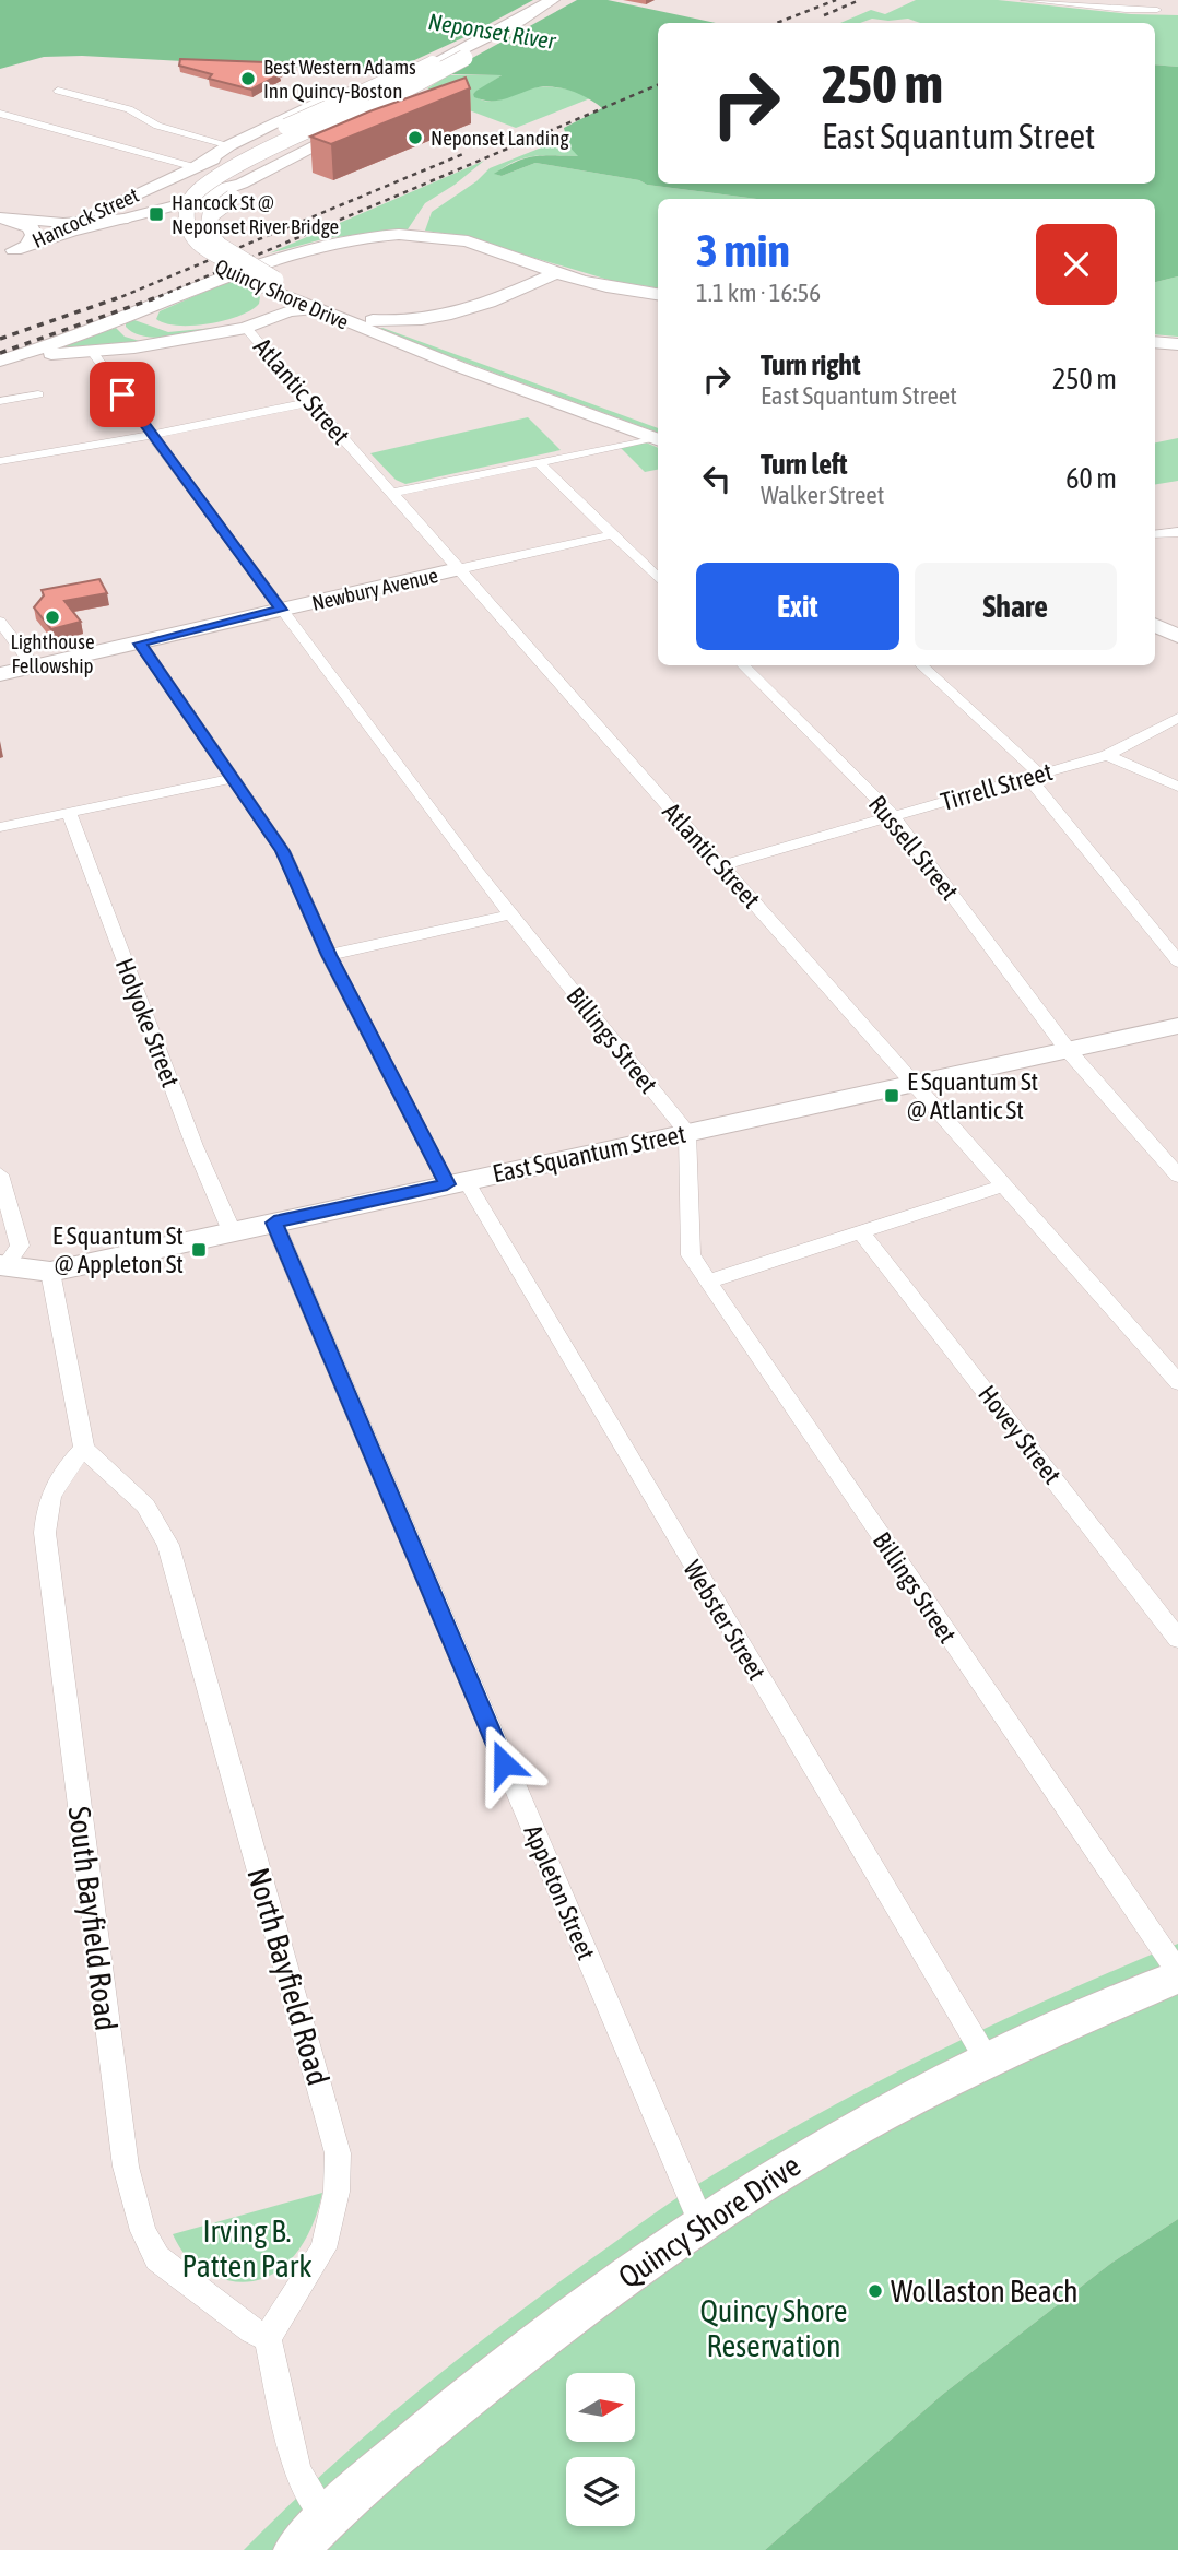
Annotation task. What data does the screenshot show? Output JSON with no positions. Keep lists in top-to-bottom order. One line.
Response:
{"streets":{"main road":["Hancock Street","Quincy Shore Drive","Newbury Avenue","East Squantum Street"],"street":["Atlantic Street","Tirrell Street","Russell Street","Holyoke Street","Billings Street","Hovey Street","Webster Street","Appleton Street","South Bayfield Road","North Bayfield Road"]},"crossings":[["Hancock Street","Quincy Shore Drive"],["Quincy Shore Drive","Billings Street"],["Quincy Shore Drive","Webster Street"],["Quincy Shore Drive","Appleton Street"],["Atlantic Street","Newbury Avenue"],["Atlantic Street","Tirrell Street"],["Atlantic Street","East Squantum Street"],["Newbury Avenue","Billings Street"],["Newbury Avenue","Webster Street"],["Tirrell Street","Russell Street"],["Russell Street","East Squantum Street"],["Holyoke Street","East Squantum Street"],["Billings Street","East Squantum Street"],["East Squantum Street","Webster Street"],["East Squantum Street","Appleton Street"],["South Bayfield Road","North Bayfield Road"]],"water":["Neponset River"],"parks":["Irving B. Patten Park","Quincy Shore Reservation"],"places":{"other":["Best Western Adams Inn Quincy-Boston","Neponset Landing","Lighthouse Fellowship","Wollaston Beach"],"transit":["Hancock St @ Neponset River Bridge","E Squantum St @ Atlantic St","E Squantum St @ Appleton St"]},"north":"right","page":{"turn":["250 m","East Squantum Street"],"heading":["3 min","1.1 km · 16:56"],"list":[{"name":"Turn right","note":"East Squantum Street","value":"250 m"},{"name":"Turn left","note":"Walker Street","value":"60 m"}],"buttons":["Exit","Share"]}}
